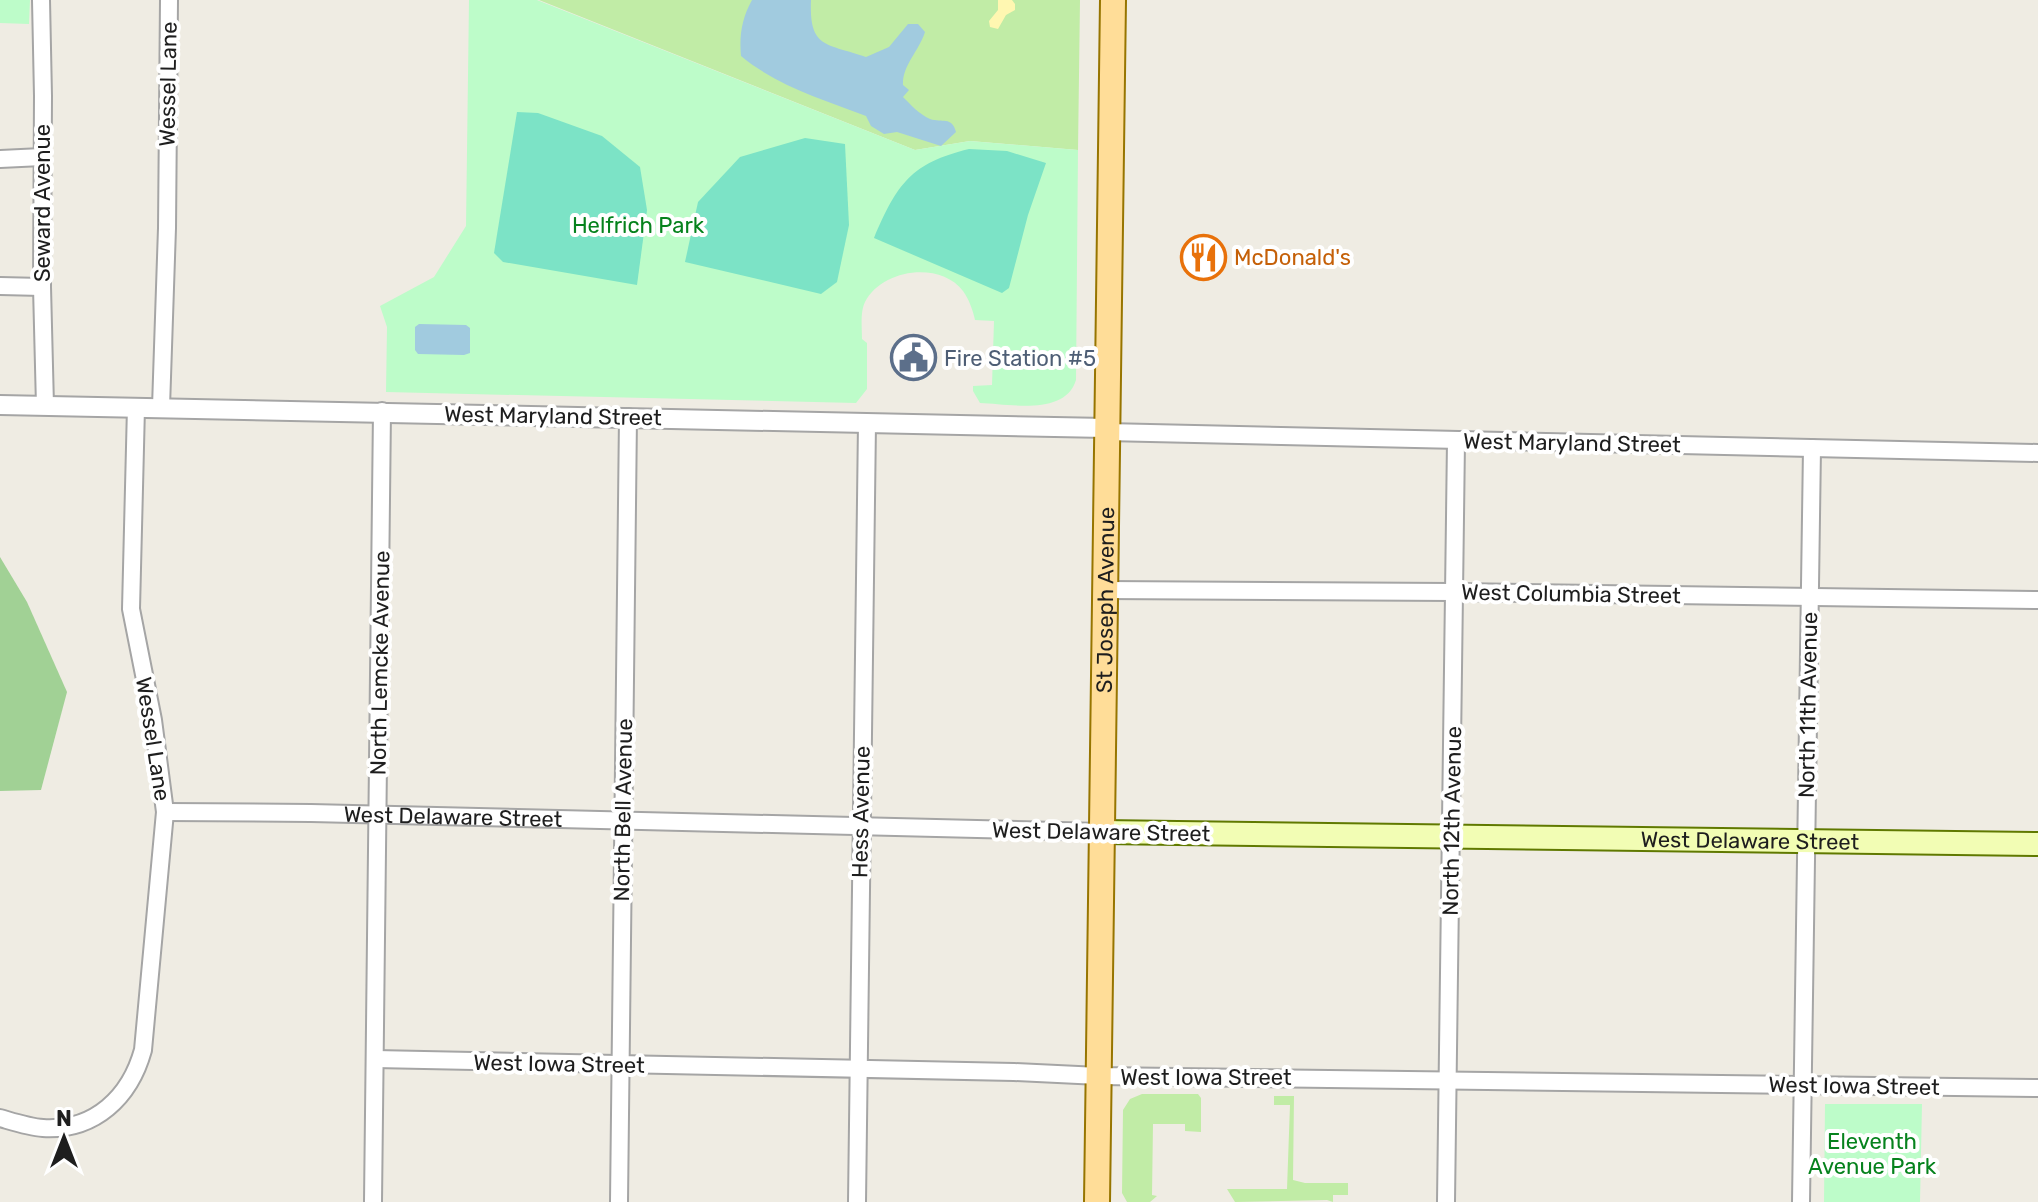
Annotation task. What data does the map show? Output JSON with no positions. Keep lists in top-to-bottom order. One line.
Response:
{"streets":{"main road":["St Joseph Avenue","West Delaware Street"],"street":["Wessel Lane","Seward Avenue","West Maryland Street","West Columbia Street","North Lemcke Avenue","North 11th Avenue","North Bell Avenue","Hess Avenue","North 12th Avenue","West Iowa Street"]},"crossings":[["Wessel Lane","West Maryland Street"],["Wessel Lane","West Delaware Street"],["Seward Avenue","West Maryland Street"],["West Maryland Street","St Joseph Avenue"],["West Maryland Street","North Lemcke Avenue"],["West Maryland Street","North 11th Avenue"],["West Maryland Street","North Bell Avenue"],["West Maryland Street","Hess Avenue"],["West Maryland Street","North 12th Avenue"],["West Columbia Street","St Joseph Avenue"],["West Columbia Street","North 11th Avenue"],["West Columbia Street","North 12th Avenue"],["St Joseph Avenue","West Delaware Street"],["St Joseph Avenue","West Iowa Street"],["North Lemcke Avenue","West Delaware Street"],["North Lemcke Avenue","West Iowa Street"],["North 11th Avenue","West Delaware Street"],["North 11th Avenue","West Iowa Street"],["North Bell Avenue","West Delaware Street"],["North Bell Avenue","West Iowa Street"],["Hess Avenue","West Delaware Street"],["Hess Avenue","West Iowa Street"],["West Delaware Street","North 12th Avenue"],["North 12th Avenue","West Iowa Street"]],"parks":["Helfrich Park","Eleventh Avenue Park"],"places":{"restaurant":["McDonald's"],"public building":["Fire Station #5"]},"north":"top"}
